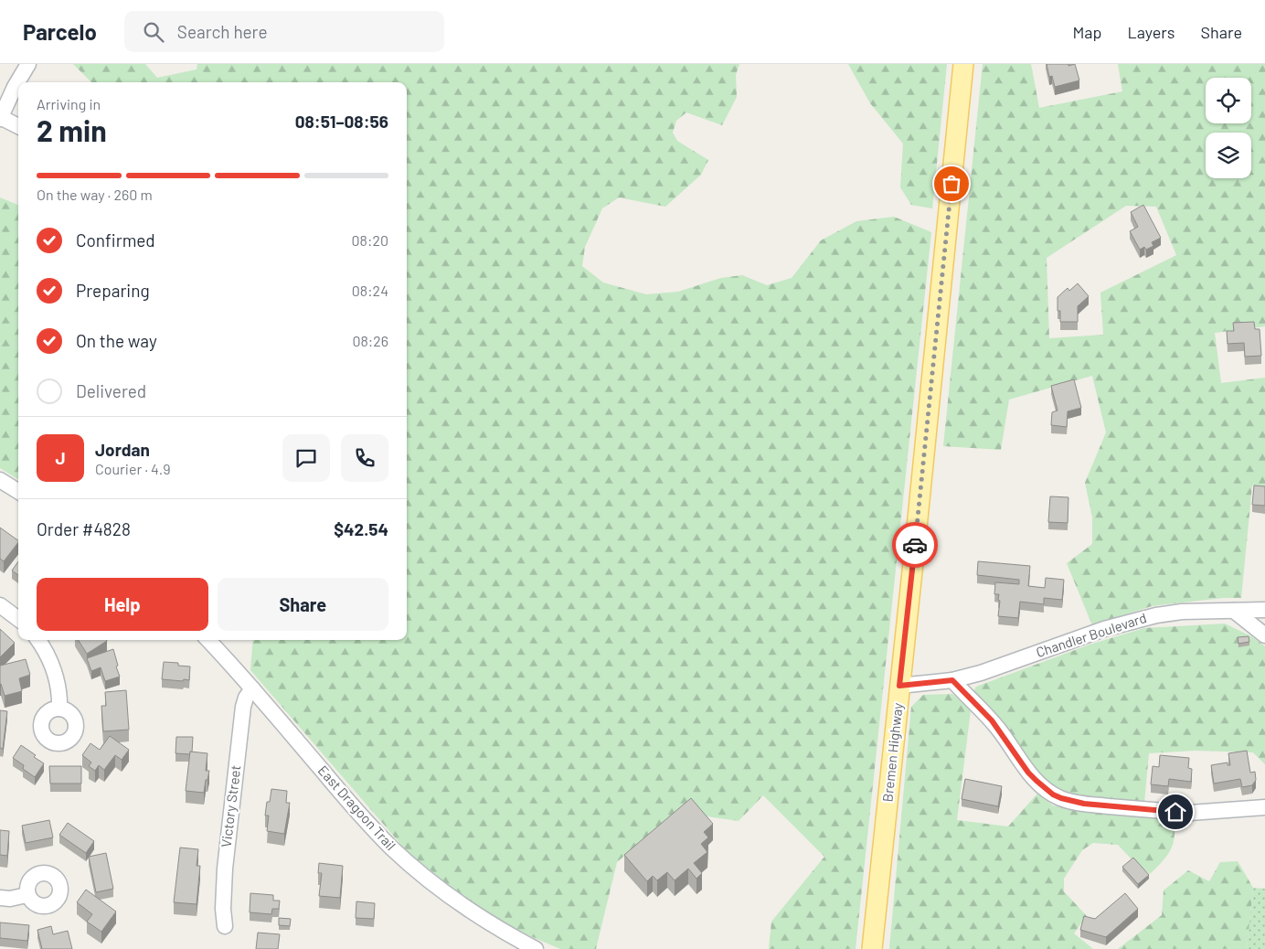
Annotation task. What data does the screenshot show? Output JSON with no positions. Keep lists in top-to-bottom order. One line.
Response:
{"streets":{"main road":["Bremen Highway"],"street":["Chandler Boulevard","Victory Street","East Dragoon Trail"]},"crossings":[["Chandler Boulevard","Bremen Highway"],["Victory Street","East Dragoon Trail"]],"page":{"header":"Parcelo","search":"Search here","nav":["Map","Layers","Share"],"heading":["2 min","Arriving in","08:51–08:56"],"panel":["Jordan","Courier · 4.9","Order #4828","$42.54"],"bar":"On the way · 260 m","list":[["Confirmed","08:20"],["Preparing","08:24"],["On the way","08:26"],"Delivered"],"round":"J","buttons":["Help","Share"]}}
